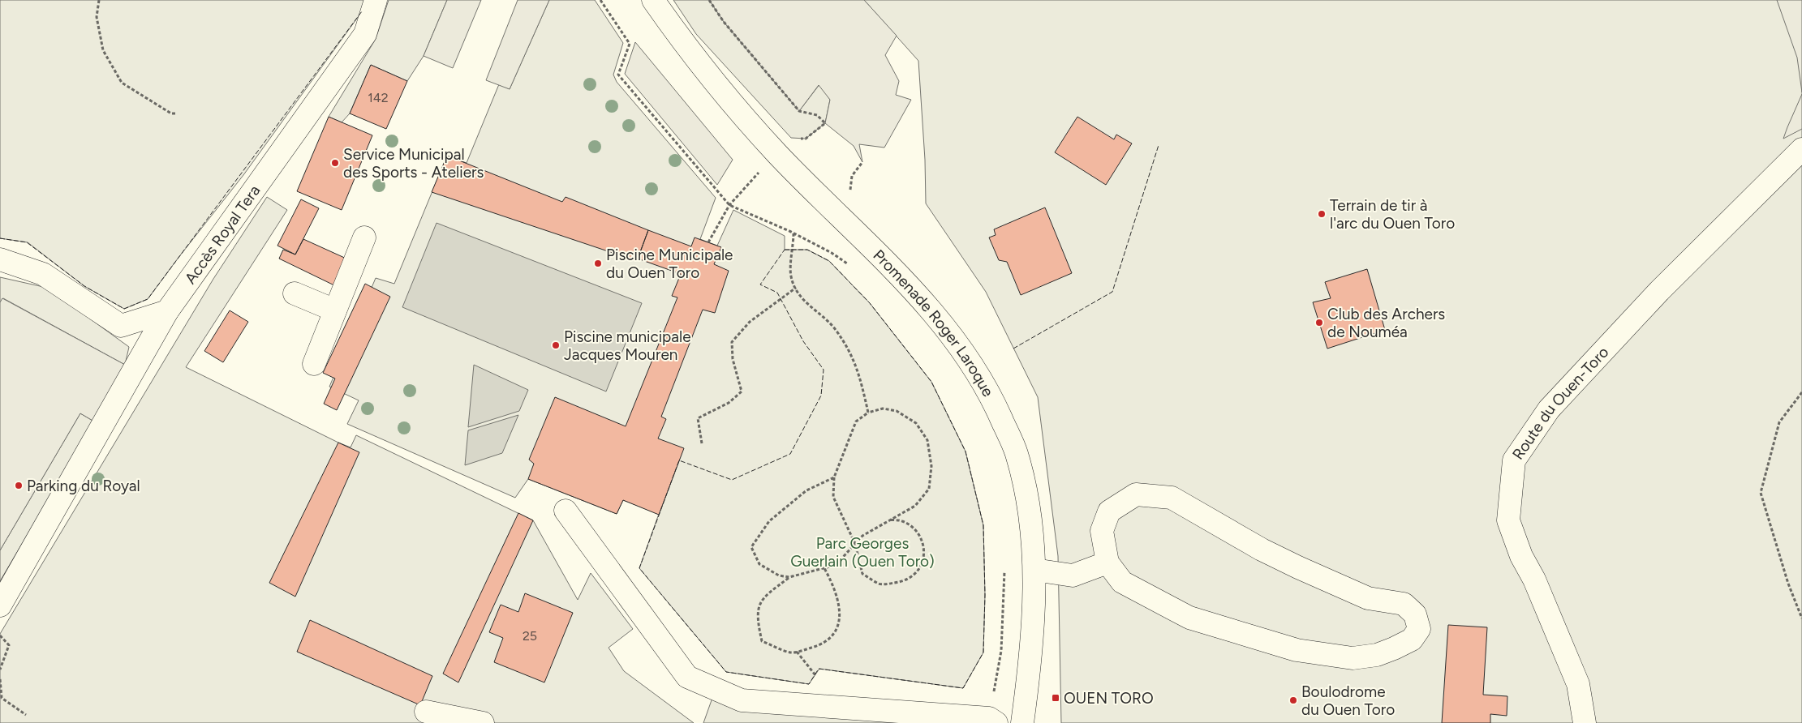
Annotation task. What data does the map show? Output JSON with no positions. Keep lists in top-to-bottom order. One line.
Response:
{"streets":{"main road":["Accès Royal Tera","Promenade Roger Laroque","Route du Ouen-Toro"]},"parks":["Parc Georges Guerlain (Ouen Toro)"],"places":{"other":["Service Municipal des Sports - Ateliers","Terrain de tir à l'arc du Ouen Toro","Piscine Municipale du Ouen Toro","Club des Archers de Nouméa","Piscine municipale Jacques Mouren","Parking du Royal","Boulodrome du Ouen Toro"],"transit":["OUEN TORO"]},"house_numbers":["142","25"]}
